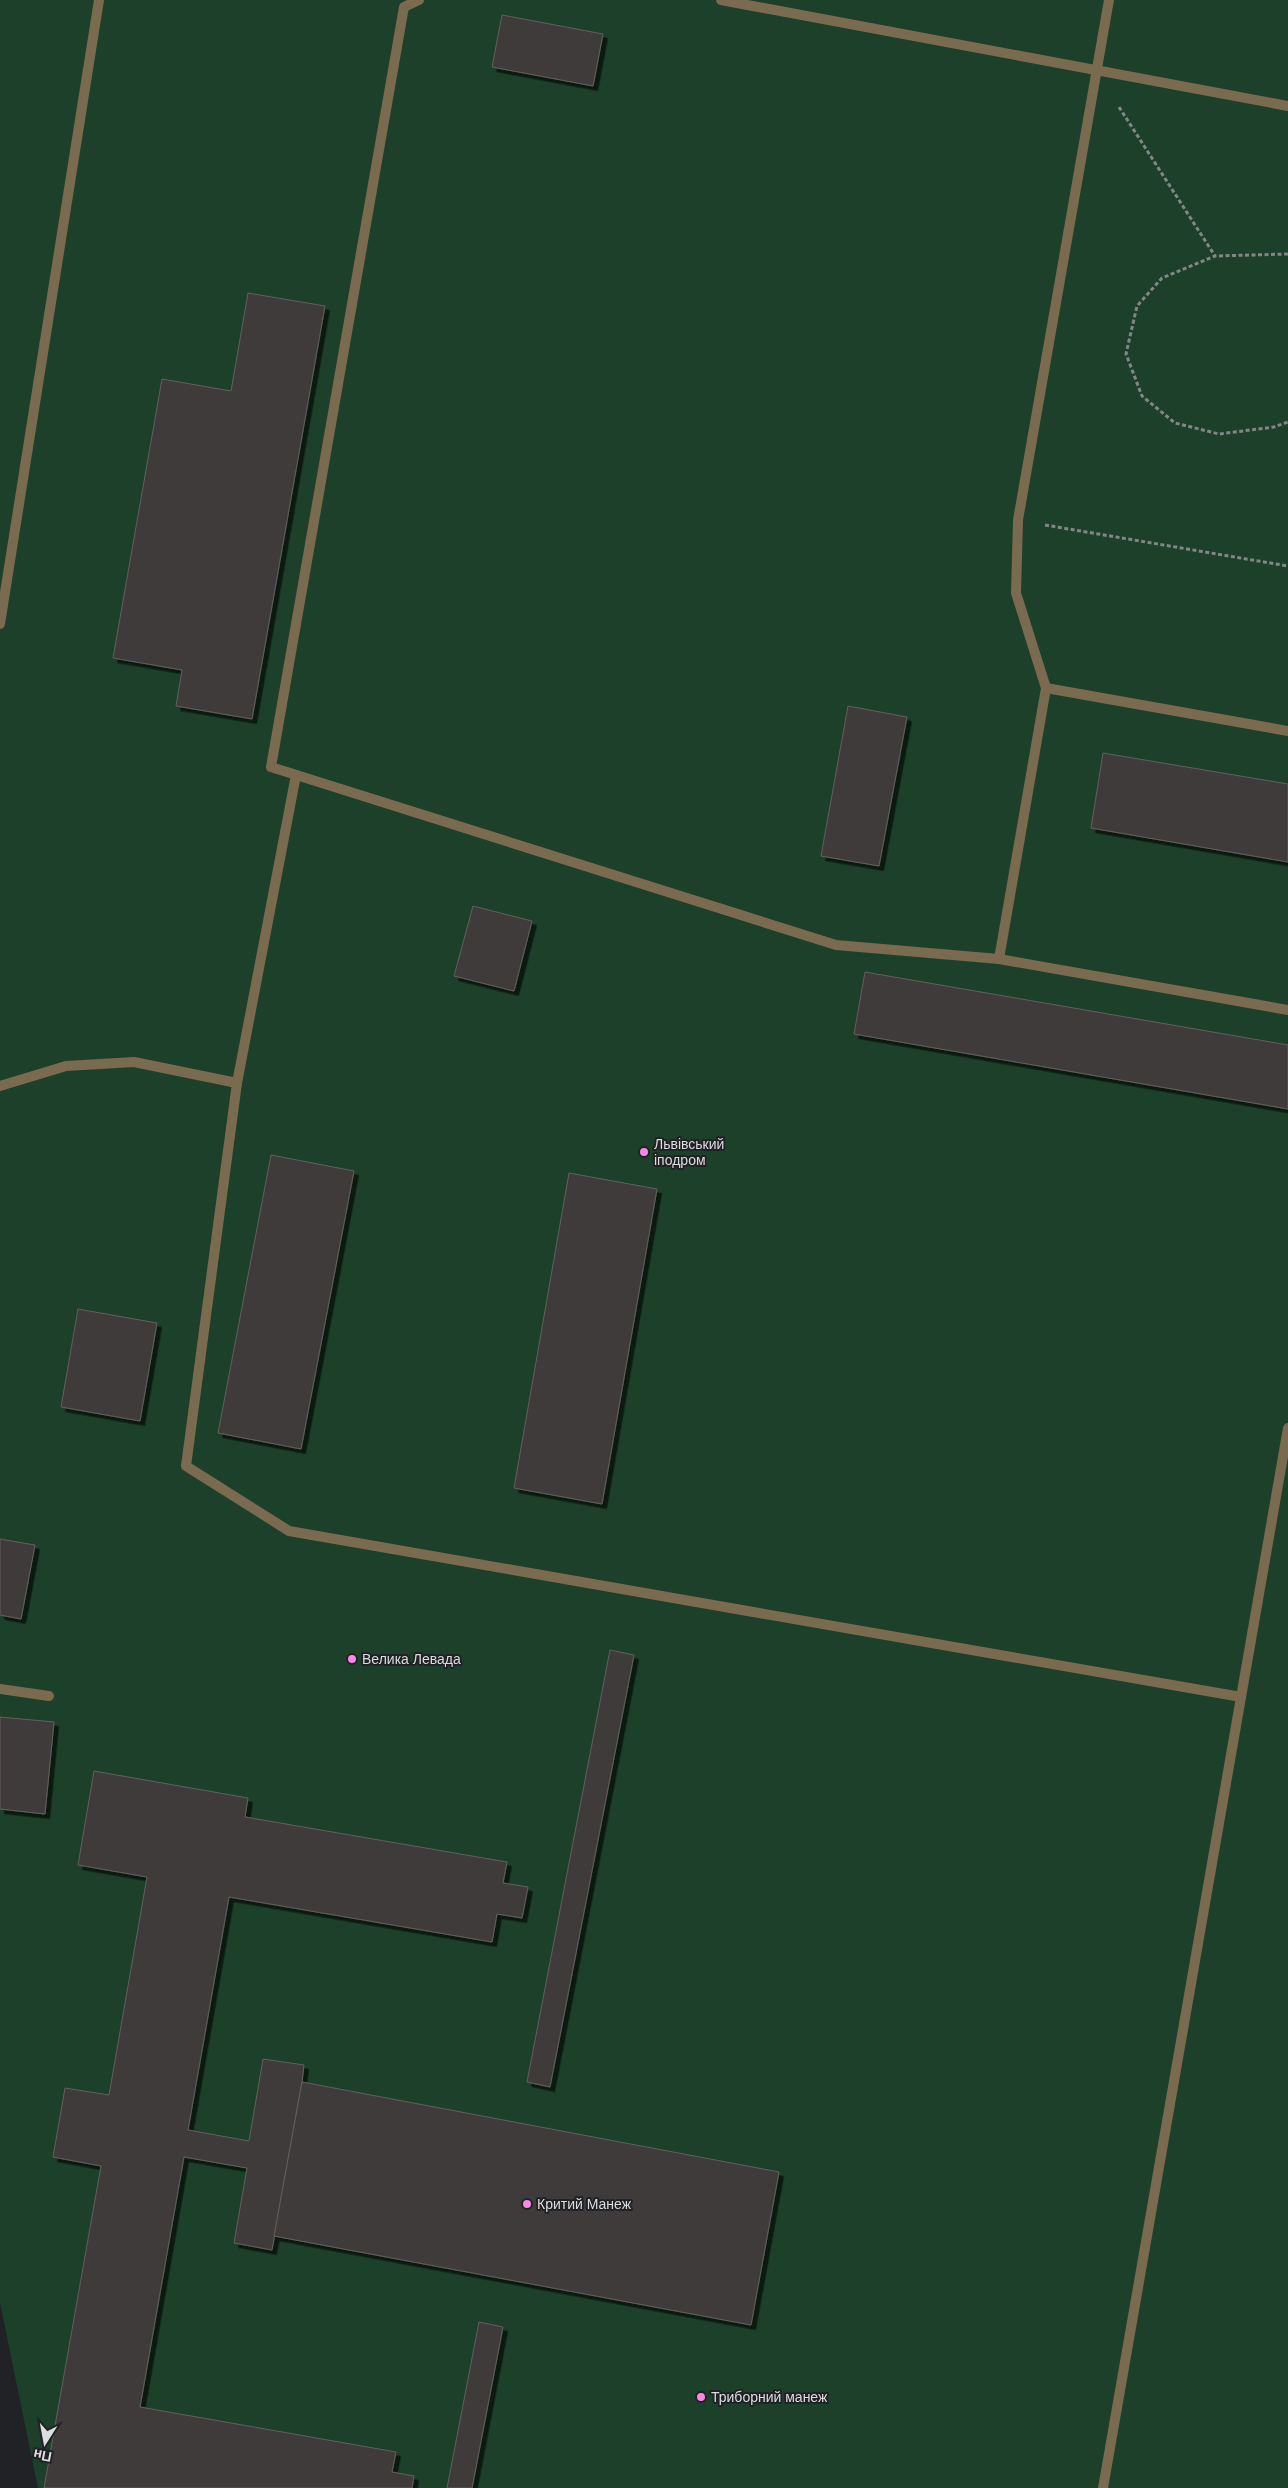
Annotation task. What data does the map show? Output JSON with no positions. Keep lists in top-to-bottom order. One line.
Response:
{"places":["Львівський іподром","Велика Левада","Критий Манеж","Триборний манеж"],"north":"bottom"}
